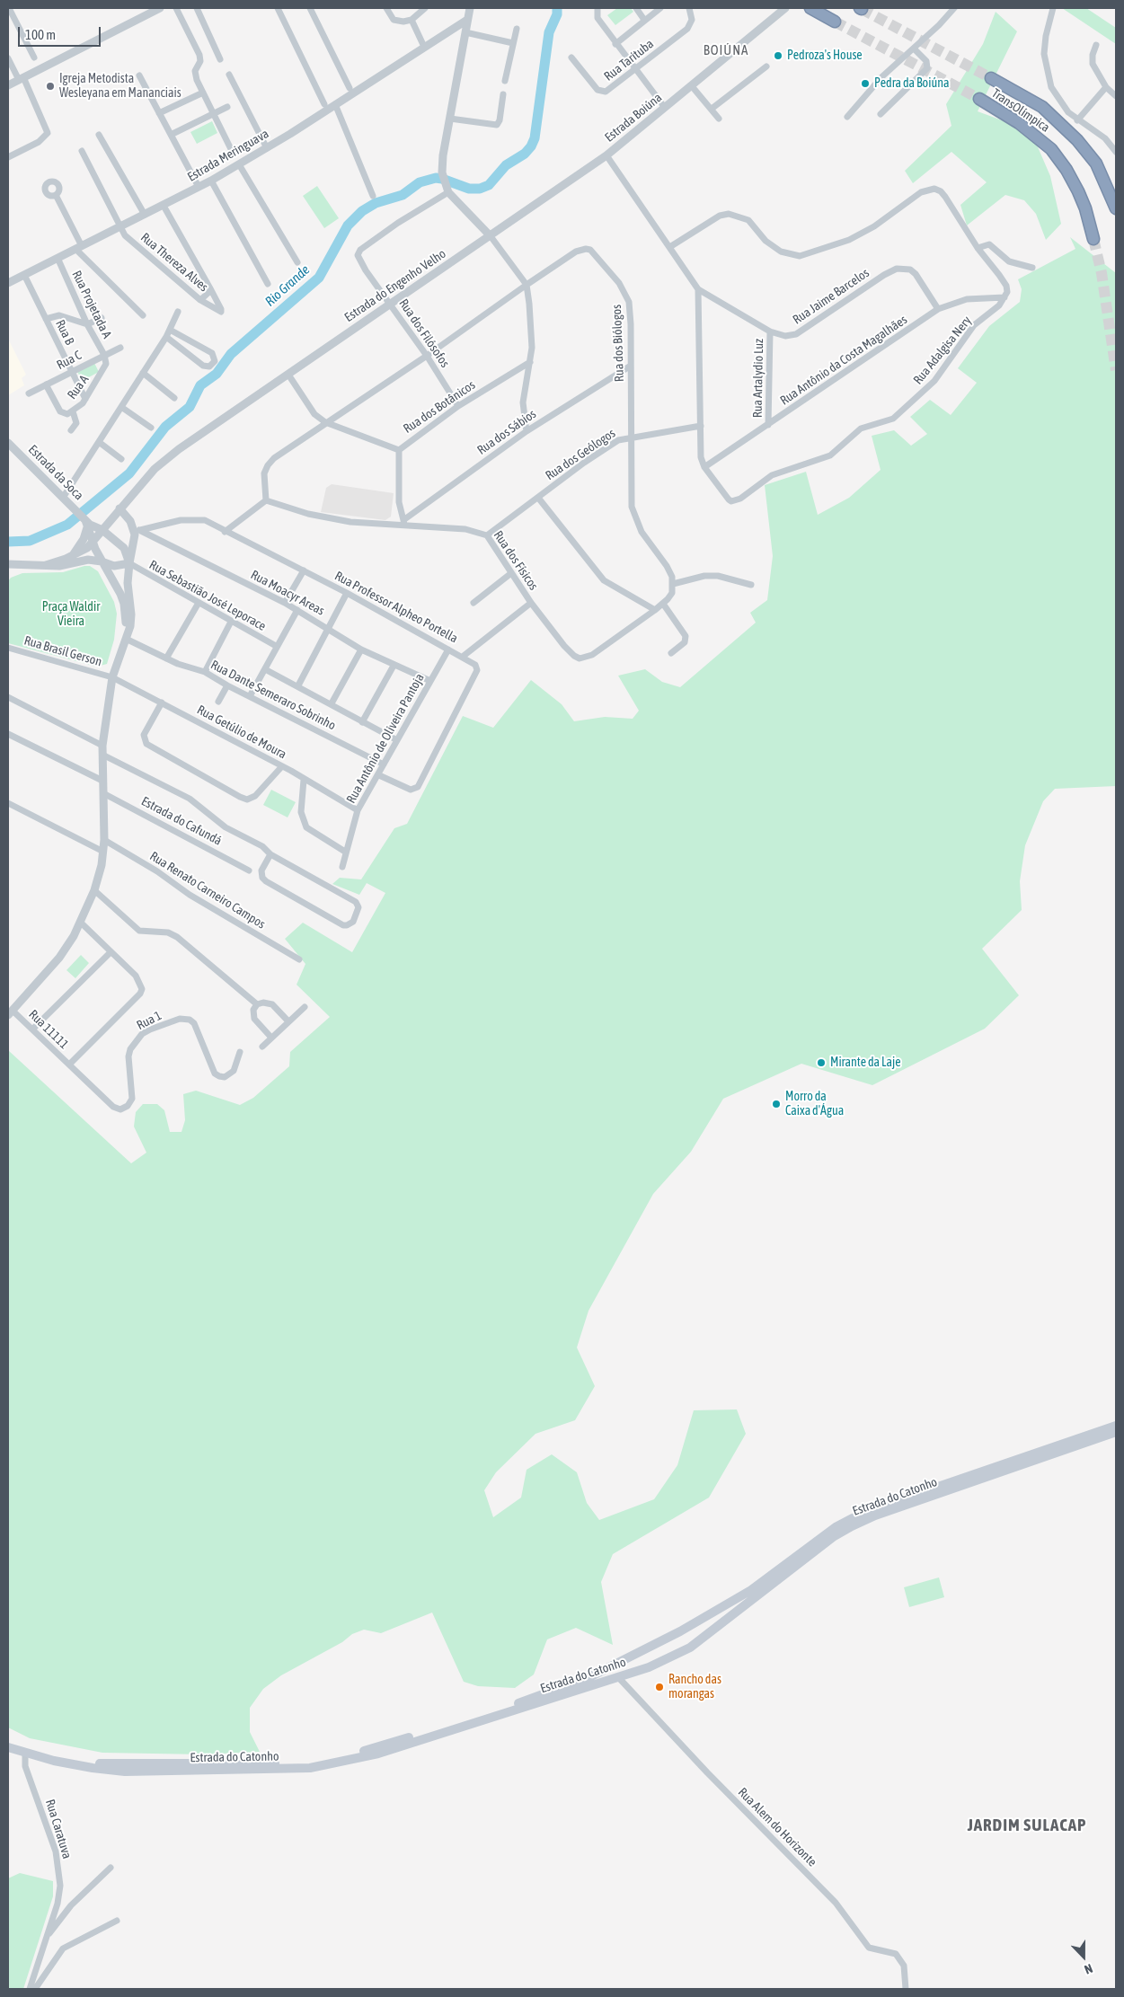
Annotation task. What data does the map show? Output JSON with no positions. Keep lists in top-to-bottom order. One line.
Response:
{"streets":{"highway":["TransOlímpica"],"main road":["Estrada do Catonho"],"street":["Rua Tarituba","Estrada Boiúna","Estrada Meringuava","Rua Thereza Alves","Estrada do Engenho Velho","Rua Jaime Barcelos","Rua Projetada A","Rua B","Rua dos Filósofos","Rua dos Biólogos","Rua Adalgisa Nery","Rua C","Rua Antônio da Costa Magalhães","Rua Artalydio Luz","Rua A","Rua dos Botânicos","Rua dos Sábios","Rua dos Geólogos","Estrada da Soca","Rua dos Físicos","Rua Moacyr Areas","Rua Sebastião José Leporace","Rua Professor Alpheo Portella","Rua Brasil Gerson","Rua Dante Semeraro Sobrinho","Rua Getúlio de Moura","Rua Antônio de Oliveira Pantoja","Estrada do Cafundá","Rua Renato Carneiro Campos","Rua 1","Rua 11111","Rua Alem do Horizonte","Rua Caratuva"]},"crossings":[["Estrada Boiúna","Estrada do Engenho Velho"],["Estrada Boiúna","Rua Jaime Barcelos"],["Estrada Meringuava","Rua Thereza Alves"],["Estrada Meringuava","Rua Projetada A"],["Estrada Meringuava","Rua B"],["Estrada do Engenho Velho","Rua dos Filósofos"],["Estrada do Engenho Velho","Estrada da Soca"],["Estrada do Engenho Velho","Rua Sebastião José Leporace"],["Rua Jaime Barcelos","Rua Adalgisa Nery"],["Rua Jaime Barcelos","Rua Antônio da Costa Magalhães"],["Rua Jaime Barcelos","Rua Artalydio Luz"],["Rua Projetada A","Rua C"],["Rua Projetada A","Rua A"],["Rua B","Rua C"],["Rua B","Rua A"],["Rua dos Filósofos","Rua dos Biólogos"],["Rua dos Filósofos","Rua dos Botânicos"],["Rua dos Biólogos","Rua dos Sábios"],["Rua dos Biólogos","Rua dos Geólogos"],["Rua dos Biólogos","Rua dos Físicos"],["Rua Adalgisa Nery","Rua Antônio da Costa Magalhães"],["Rua Adalgisa Nery","Rua dos Geólogos"],["Rua C","Rua A"],["Rua Antônio da Costa Magalhães","Rua Artalydio Luz"],["Rua dos Botânicos","Rua dos Sábios"],["Rua dos Botânicos","Rua dos Físicos"],["Rua dos Sábios","Rua dos Físicos"],["Rua dos Geólogos","Rua dos Físicos"],["Rua Moacyr Areas","Rua Professor Alpheo Portella"],["Rua Moacyr Areas","Rua Antônio de Oliveira Pantoja"],["Rua Professor Alpheo Portella","Rua Antônio de Oliveira Pantoja"],["Rua Brasil Gerson","Rua Getúlio de Moura"],["Rua Dante Semeraro Sobrinho","Rua Antônio de Oliveira Pantoja"],["Rua Getúlio de Moura","Rua Antônio de Oliveira Pantoja"],["Rua 1","Rua 11111"],["Estrada do Catonho","Rua Alem do Horizonte"],["Estrada do Catonho","Rua Caratuva"]],"districts":["BOIÚNA","JARDIM SULACAP"],"water":["Rio Grande"],"parks":["Praça Waldir Vieira"],"places":["Pedroza's House","Pedra da Boiúna","Igreja Metodista Wesleyana em Mananciais","Mirante da Laje","Morro da Caixa d'Água","Rancho das morangas"],"scale_bar":"100 m","north":"bottom"}
